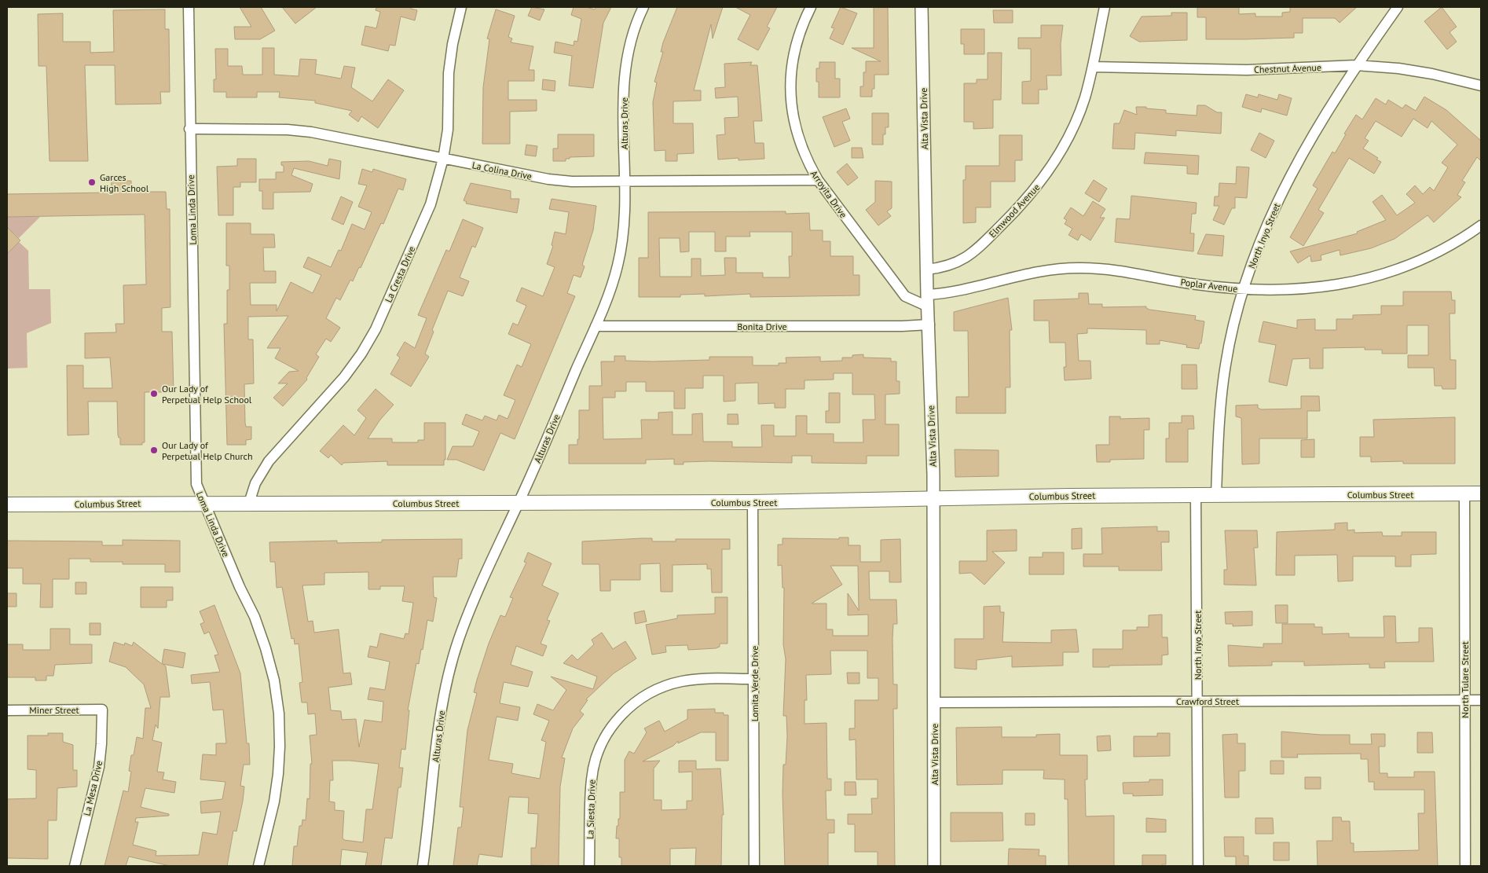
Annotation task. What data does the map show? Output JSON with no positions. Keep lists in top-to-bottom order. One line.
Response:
{"streets":{"main road":["Columbus Street"],"street":["Chestnut Avenue","Alta Vista Drive","Alturas Drive","La Colina Drive","Arroyita Drive","Loma Linda Drive","Elmwood Avenue","North Inyo Street","La Cresta Drive","Poplar Avenue","Bonita Drive","North Tulare Street","Lomita Verde Drive","Crawford Street","Miner Street","La Mesa Drive","La Siesta Drive"]},"crossings":[["Chestnut Avenue","Elmwood Avenue"],["Chestnut Avenue","North Inyo Street"],["Alta Vista Drive","Arroyita Drive"],["Alta Vista Drive","Elmwood Avenue"],["Alta Vista Drive","Poplar Avenue"],["Alta Vista Drive","Bonita Drive"],["Alta Vista Drive","Columbus Street"],["Alta Vista Drive","Crawford Street"],["Alturas Drive","La Colina Drive"],["Alturas Drive","Bonita Drive"],["Alturas Drive","Columbus Street"],["La Colina Drive","Arroyita Drive"],["La Colina Drive","Loma Linda Drive"],["La Colina Drive","La Cresta Drive"],["Loma Linda Drive","Columbus Street"],["North Inyo Street","Poplar Avenue"],["North Inyo Street","Columbus Street"],["North Inyo Street","Crawford Street"],["La Cresta Drive","Columbus Street"],["Columbus Street","North Tulare Street"],["Columbus Street","Lomita Verde Drive"],["North Tulare Street","Crawford Street"],["Lomita Verde Drive","La Siesta Drive"],["Miner Street","La Mesa Drive"]],"places":["Garces High School","Our Lady of Perpetual Help School","Our Lady of Perpetual Help Church"]}
